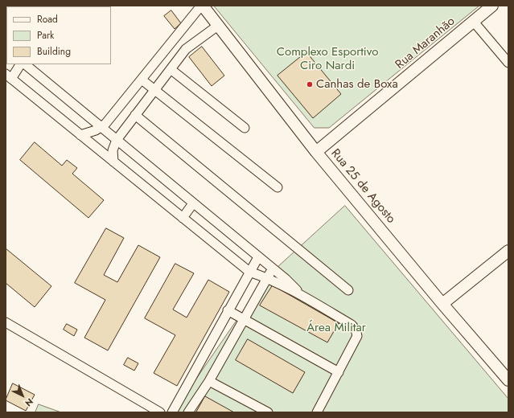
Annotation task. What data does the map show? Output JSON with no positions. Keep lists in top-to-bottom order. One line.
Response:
{"streets":{"street":["Rua Maranhão","Rua 25 de Agosto"]},"crossings":[["Rua Maranhão","Rua 25 de Agosto"]],"parks":["Complexo Esportivo Ciro Nardi","Área Militar"],"places":["Canhas de Boxa"],"legend":["Road","Park","Building"],"north":"bottom right"}
